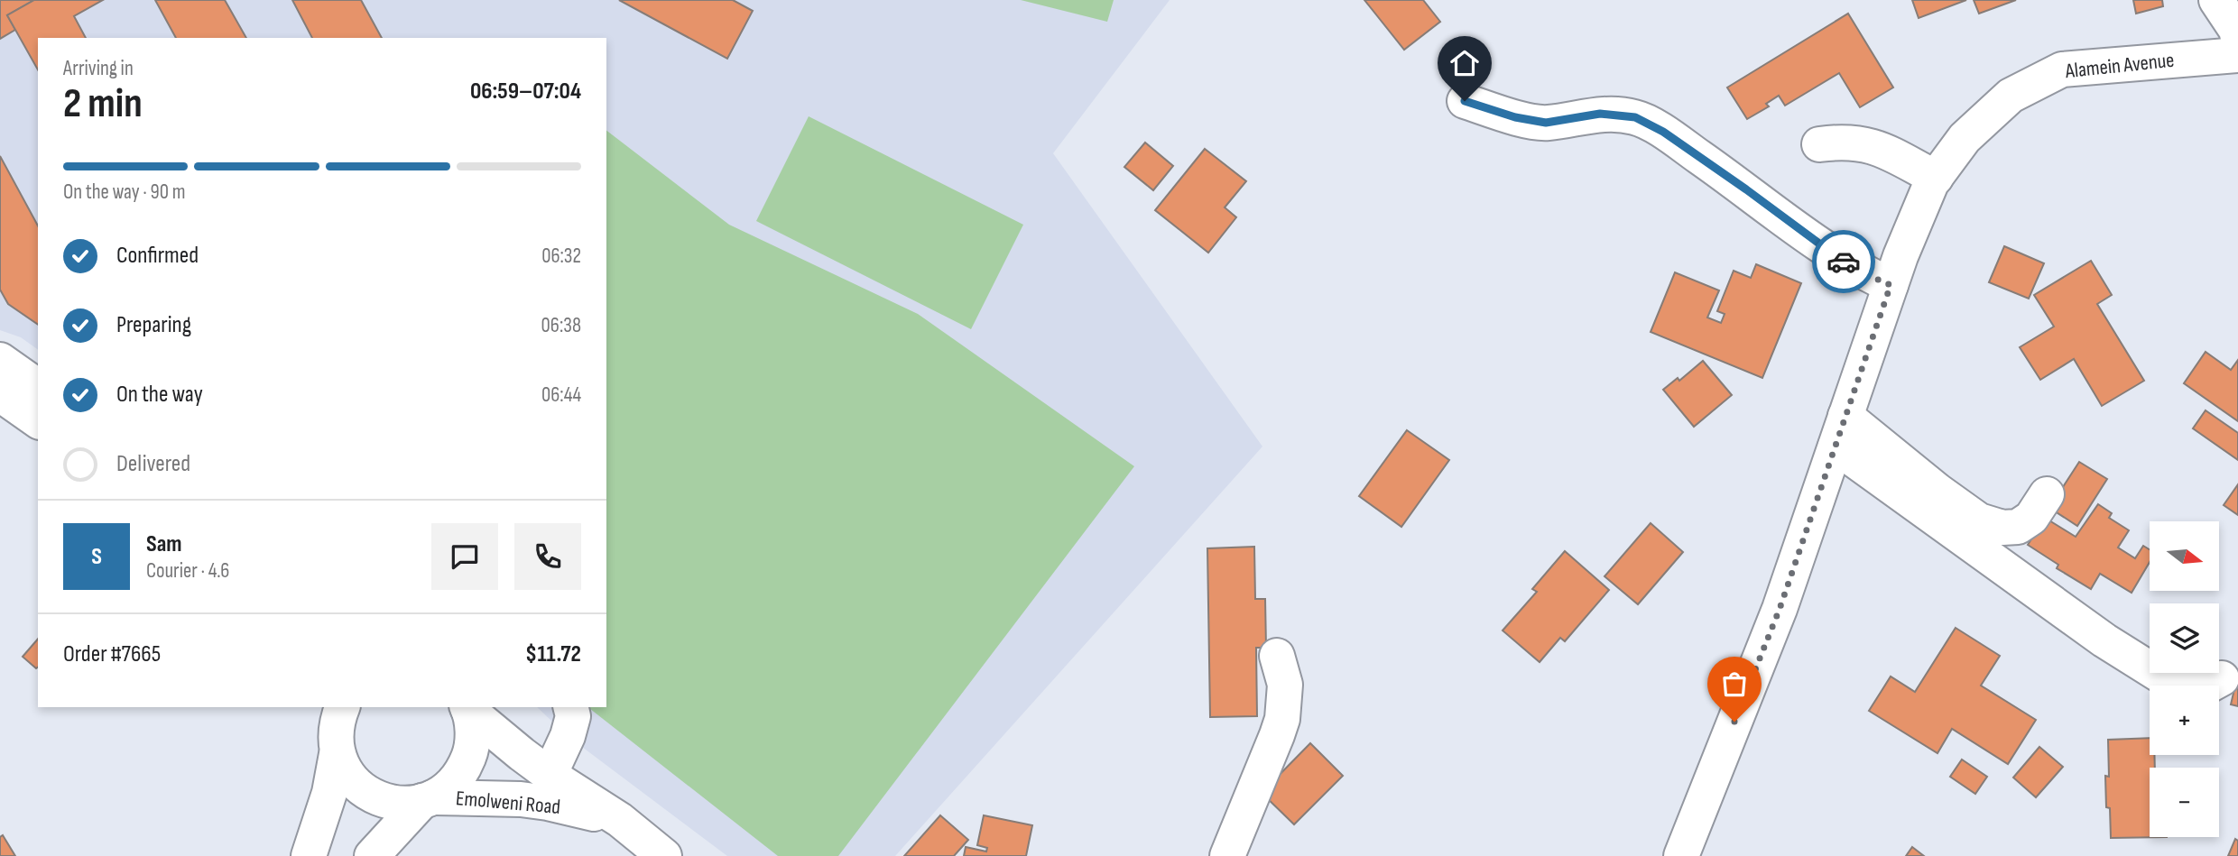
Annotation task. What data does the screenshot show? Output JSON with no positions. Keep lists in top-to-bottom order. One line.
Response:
{"streets":{"street":["Alamein Avenue","Emolweni Road"]},"north":"right","page":{"heading":["2 min","Arriving in","06:59–07:04"],"panel":["Sam","Courier · 4.6","Order #7665","$11.72"],"bar":"On the way · 90 m","list":[["Confirmed","06:32"],["Preparing","06:38"],["On the way","06:44"],"Delivered"],"map_buttons":["+","−"],"round":"S"}}
